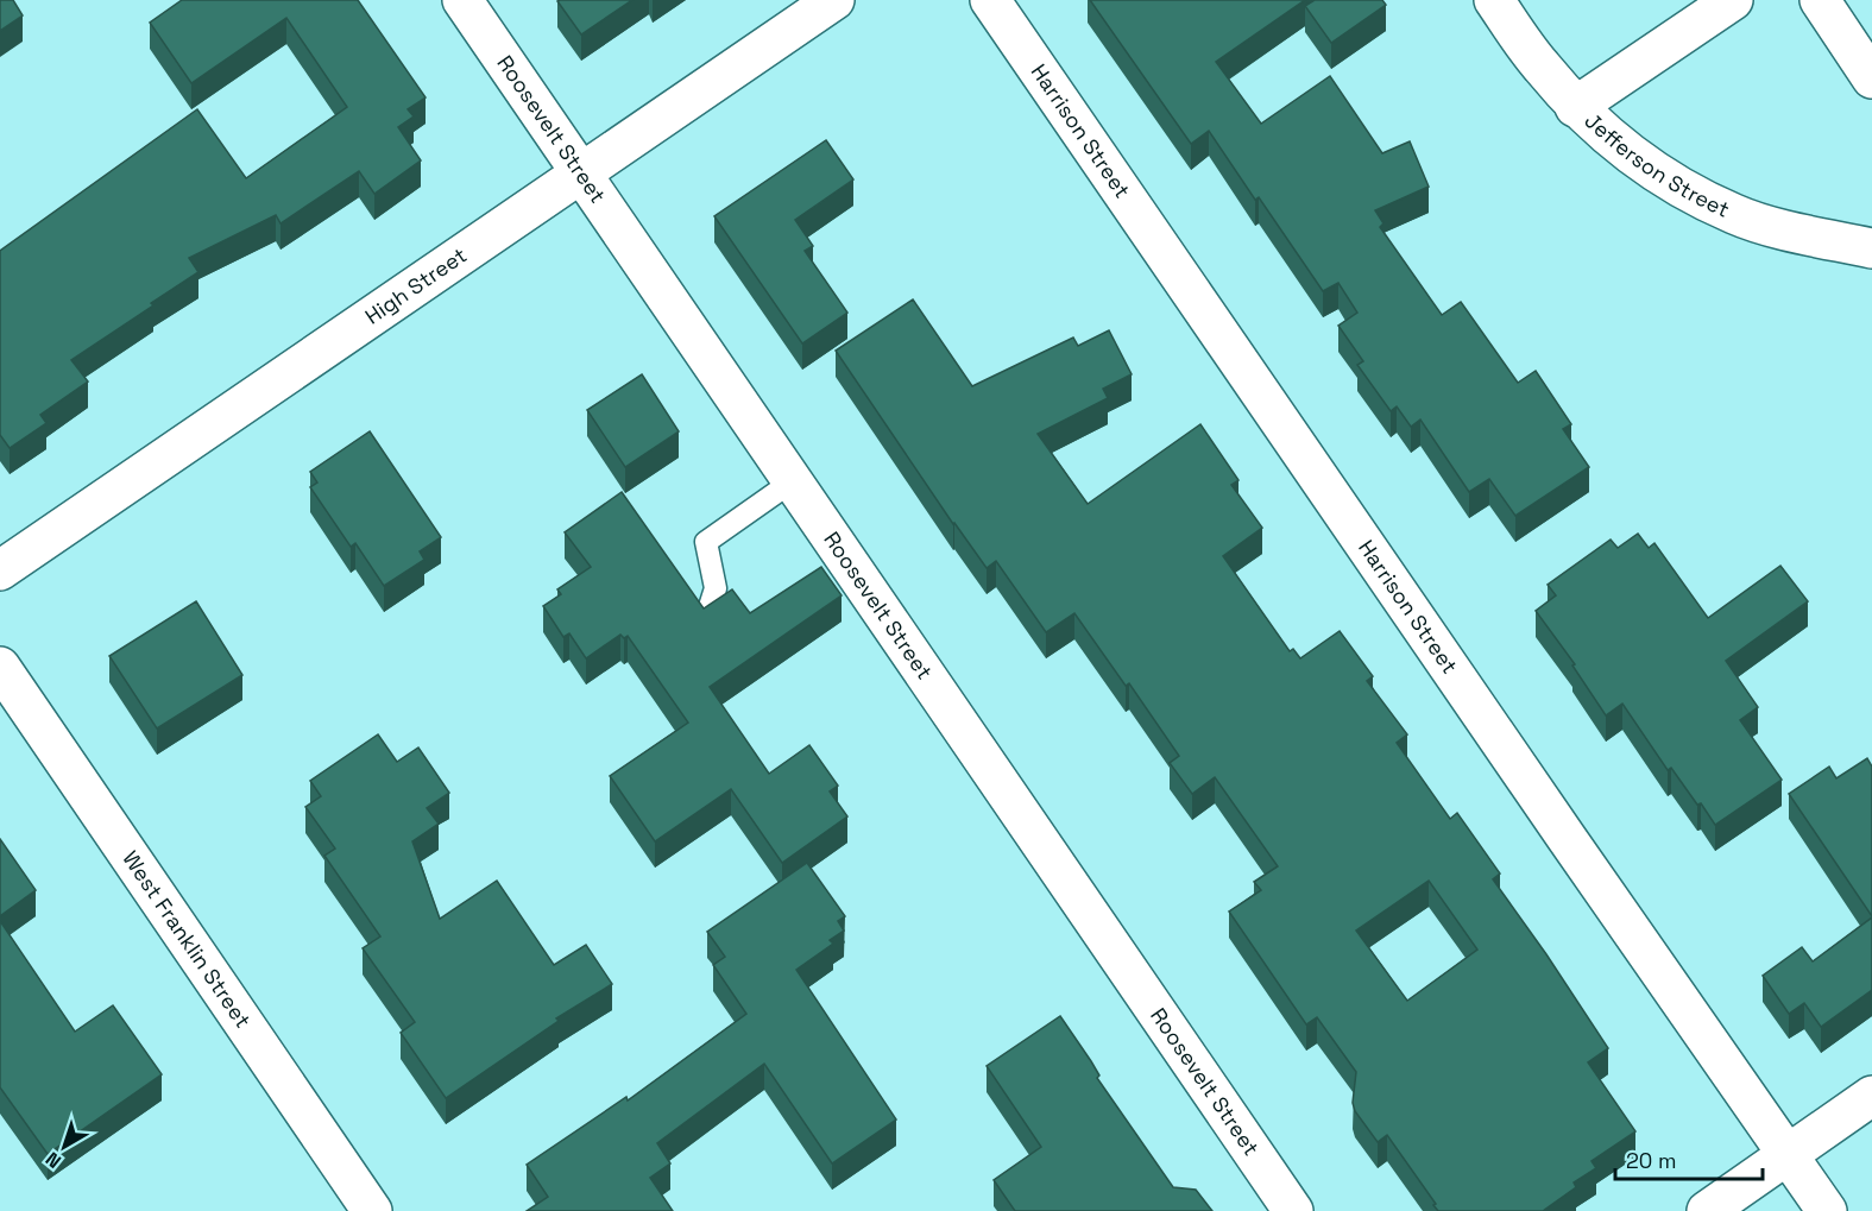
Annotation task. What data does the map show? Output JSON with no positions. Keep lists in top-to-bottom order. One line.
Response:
{"streets":{"street":["Roosevelt Street","Harrison Street","Jefferson Street","High Street","West Franklin Street"]},"crossings":[["Roosevelt Street","High Street"]],"scale_bar":"20 m","north":"bottom left"}
